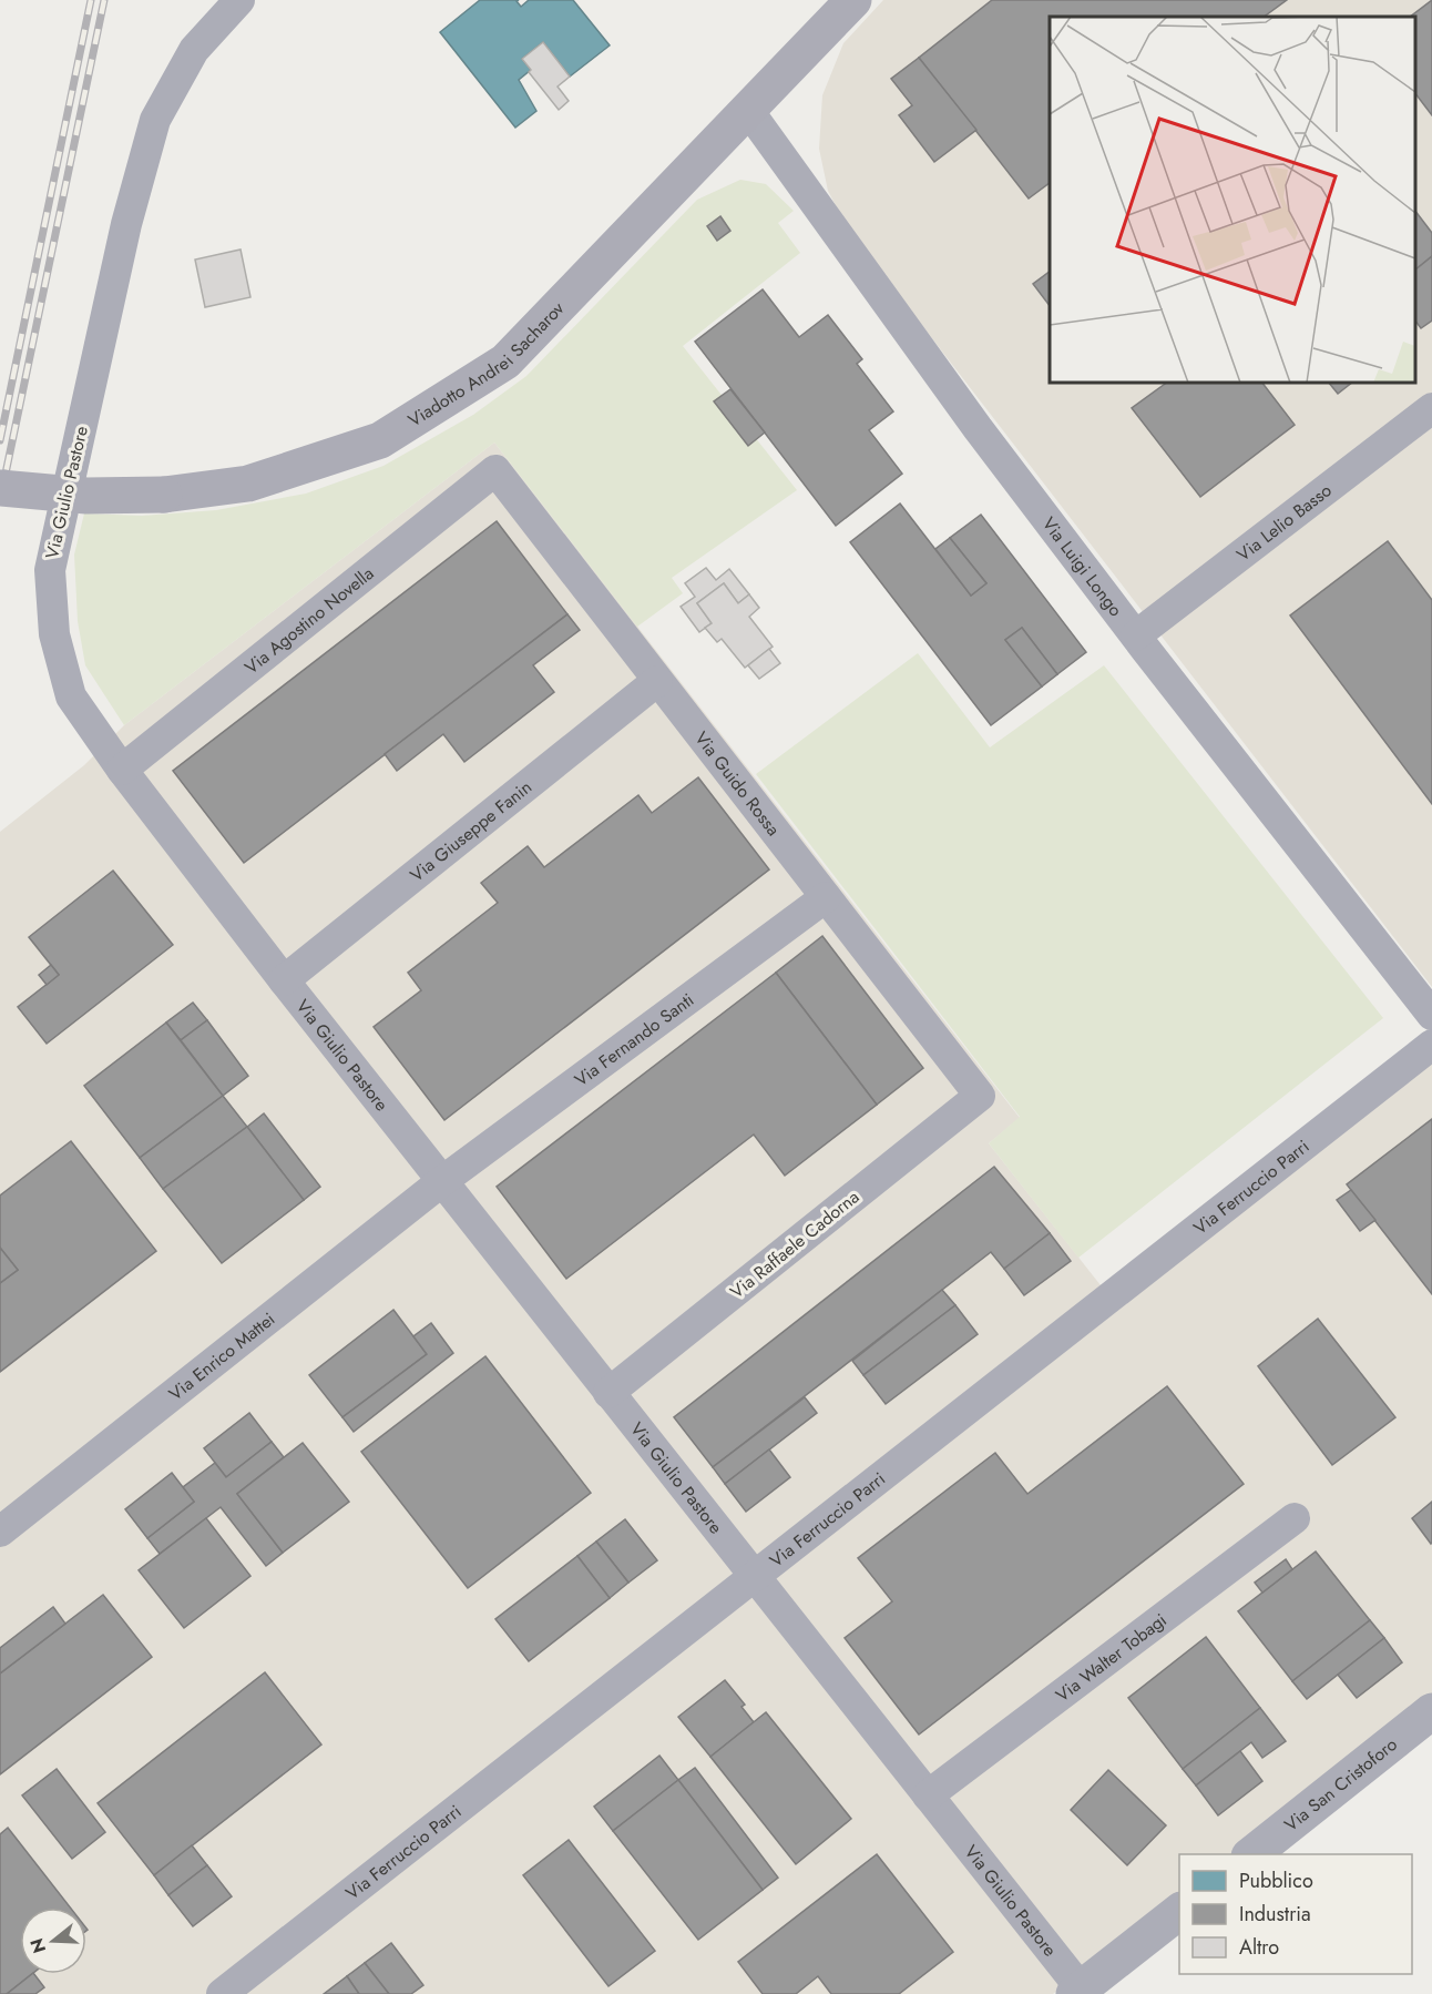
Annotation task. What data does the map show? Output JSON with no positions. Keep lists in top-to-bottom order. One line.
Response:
{"streets":{"main road":["Viadotto Andrei Sacharov"],"street":["Via Giulio Pastore","Via Lelio Basso","Via Luigi Longo","Via Agostino Novella","Via Guido Rossa","Via Giuseppe Fanin","Via Fernando Santi","Via Ferruccio Parri","Via Raffaele Cadorna","Via Enrico Mattei","Via Walter Tobagi","Via San Cristoforo"]},"crossings":[["Viadotto Andrei Sacharov","Via Luigi Longo"],["Via Giulio Pastore","Via Agostino Novella"],["Via Giulio Pastore","Via Giuseppe Fanin"],["Via Giulio Pastore","Via Fernando Santi"],["Via Giulio Pastore","Via Ferruccio Parri"],["Via Giulio Pastore","Via Raffaele Cadorna"],["Via Giulio Pastore","Via Enrico Mattei"],["Via Giulio Pastore","Via Walter Tobagi"],["Via Lelio Basso","Via Luigi Longo"],["Via Agostino Novella","Via Guido Rossa"],["Via Guido Rossa","Via Giuseppe Fanin"],["Via Guido Rossa","Via Fernando Santi"],["Via Guido Rossa","Via Raffaele Cadorna"],["Via Fernando Santi","Via Enrico Mattei"]],"legend":["Pubblico","Industria","Altro"],"north":"left"}
